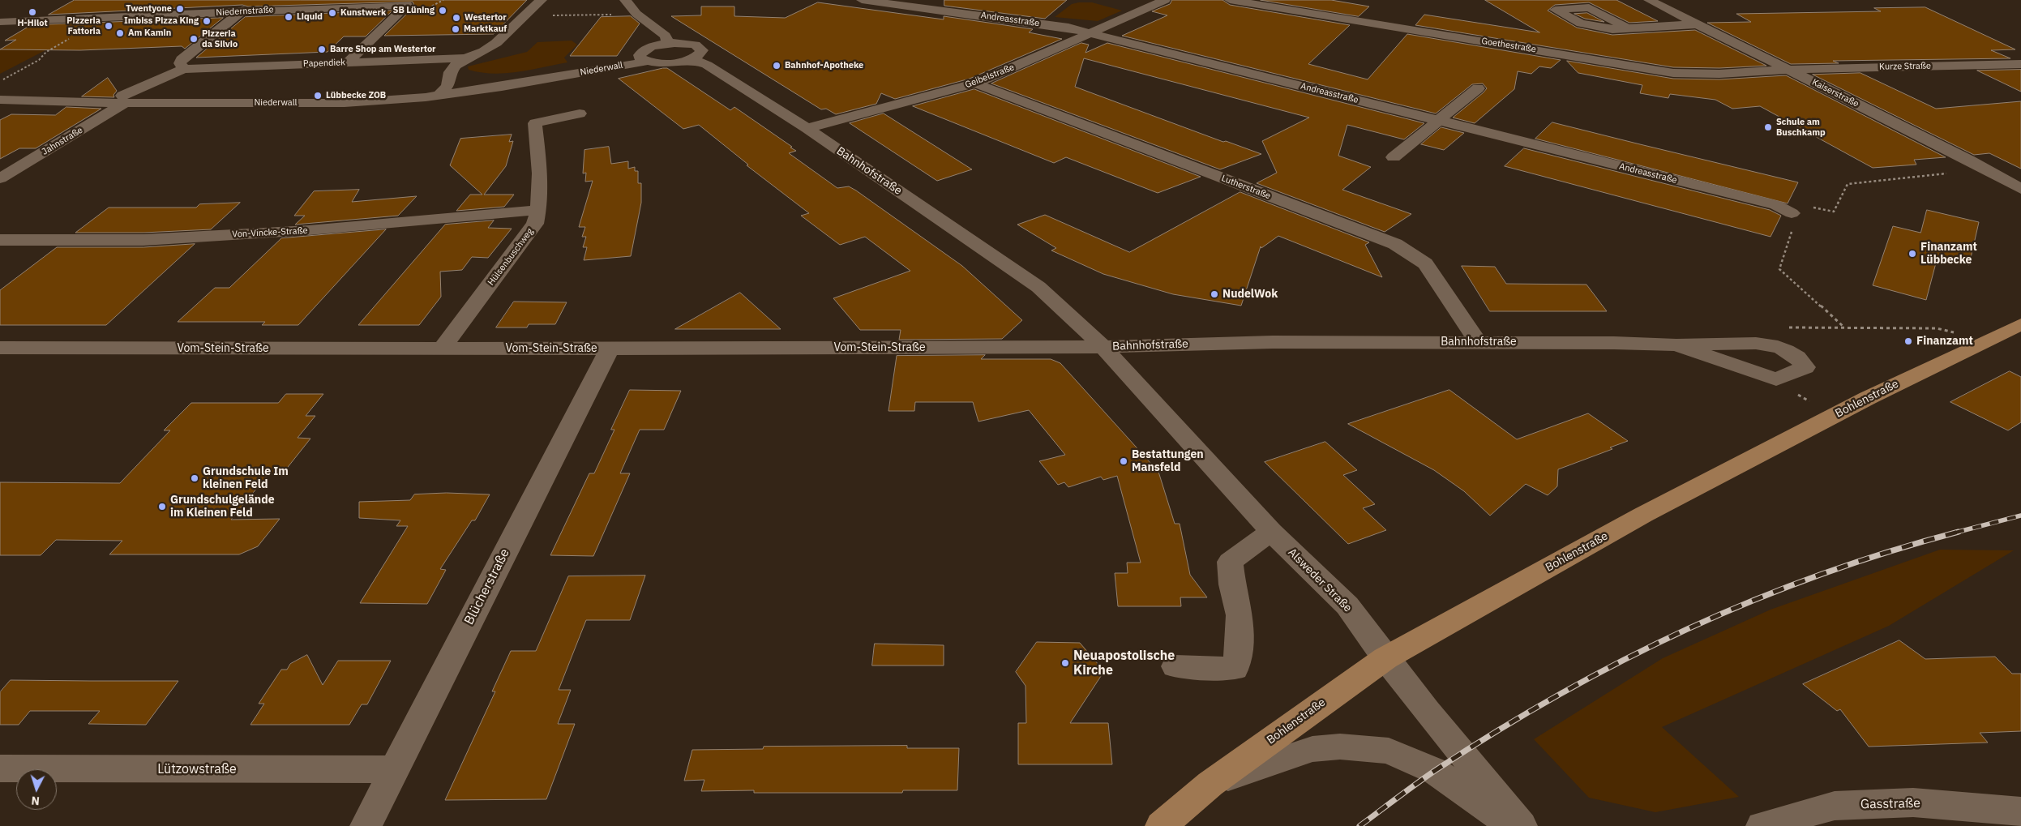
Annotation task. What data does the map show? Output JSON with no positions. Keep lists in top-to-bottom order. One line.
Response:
{"streets":{"main road":["Bohlenstraße"],"street":["Niedernstraße","Andreasstraße","Goethestraße","Papendiek","Kurze Straße","Niederwall","Geibelstraße","Kaiserstraße","Jahnstraße","Bahnhofstraße","Lutherstraße","Von-Vincke-Straße","Hülsenbuschweg","Vom-Stein-Straße","Alsweder Straße","Blücherstraße","Lützowstraße","Gasstraße"]},"crossings":[["Niedernstraße","Papendiek"],["Andreasstraße","Geibelstraße"],["Goethestraße","Kurze Straße"],["Goethestraße","Kaiserstraße"],["Papendiek","Niederwall"],["Papendiek","Jahnstraße"],["Kurze Straße","Kaiserstraße"],["Niederwall","Jahnstraße"],["Geibelstraße","Bahnhofstraße"],["Geibelstraße","Lutherstraße"],["Bahnhofstraße","Lutherstraße"],["Bahnhofstraße","Vom-Stein-Straße"],["Bahnhofstraße","Alsweder Straße"],["Von-Vincke-Straße","Hülsenbuschweg"],["Hülsenbuschweg","Vom-Stein-Straße"],["Vom-Stein-Straße","Alsweder Straße"],["Vom-Stein-Straße","Blücherstraße"],["Bohlenstraße","Alsweder Straße"],["Blücherstraße","Lützowstraße"]],"places":["Twentyone","SB Lüning","H-Hilot","Kunstwerk","Liquid","Westertor","Imbiss Pizza King","Pizzeria Fattoria","Marktkauf","Am Kamin","Pizzeria da Silvio","Barre Shop am Westertor","Bahnhof-Apotheke","Lübbecke ZOB","Schule am Buschkamp","Finanzamt Lübbecke","NudelWok","Finanzamt","Bestattungen Mansfeld","Grundschule Im kleinen Feld","Grundschulgelände im Kleinen Feld","Neuapostolische Kirche"],"north":"bottom"}
